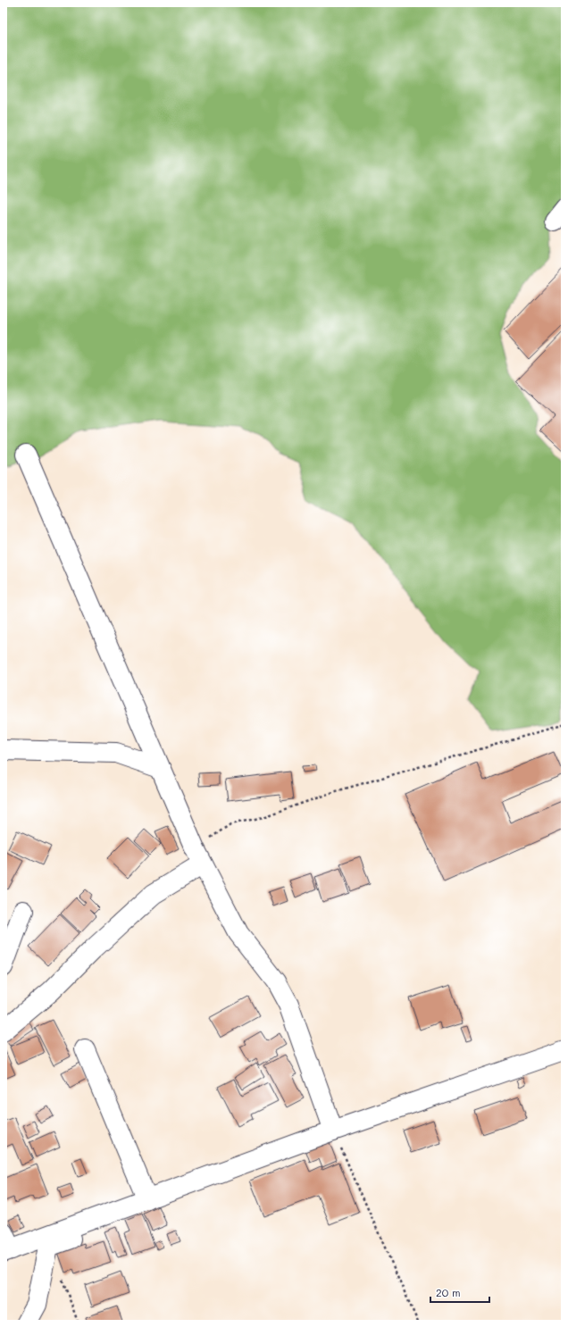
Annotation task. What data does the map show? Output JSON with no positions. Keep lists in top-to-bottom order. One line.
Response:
{"scale_bar":"20 m"}
